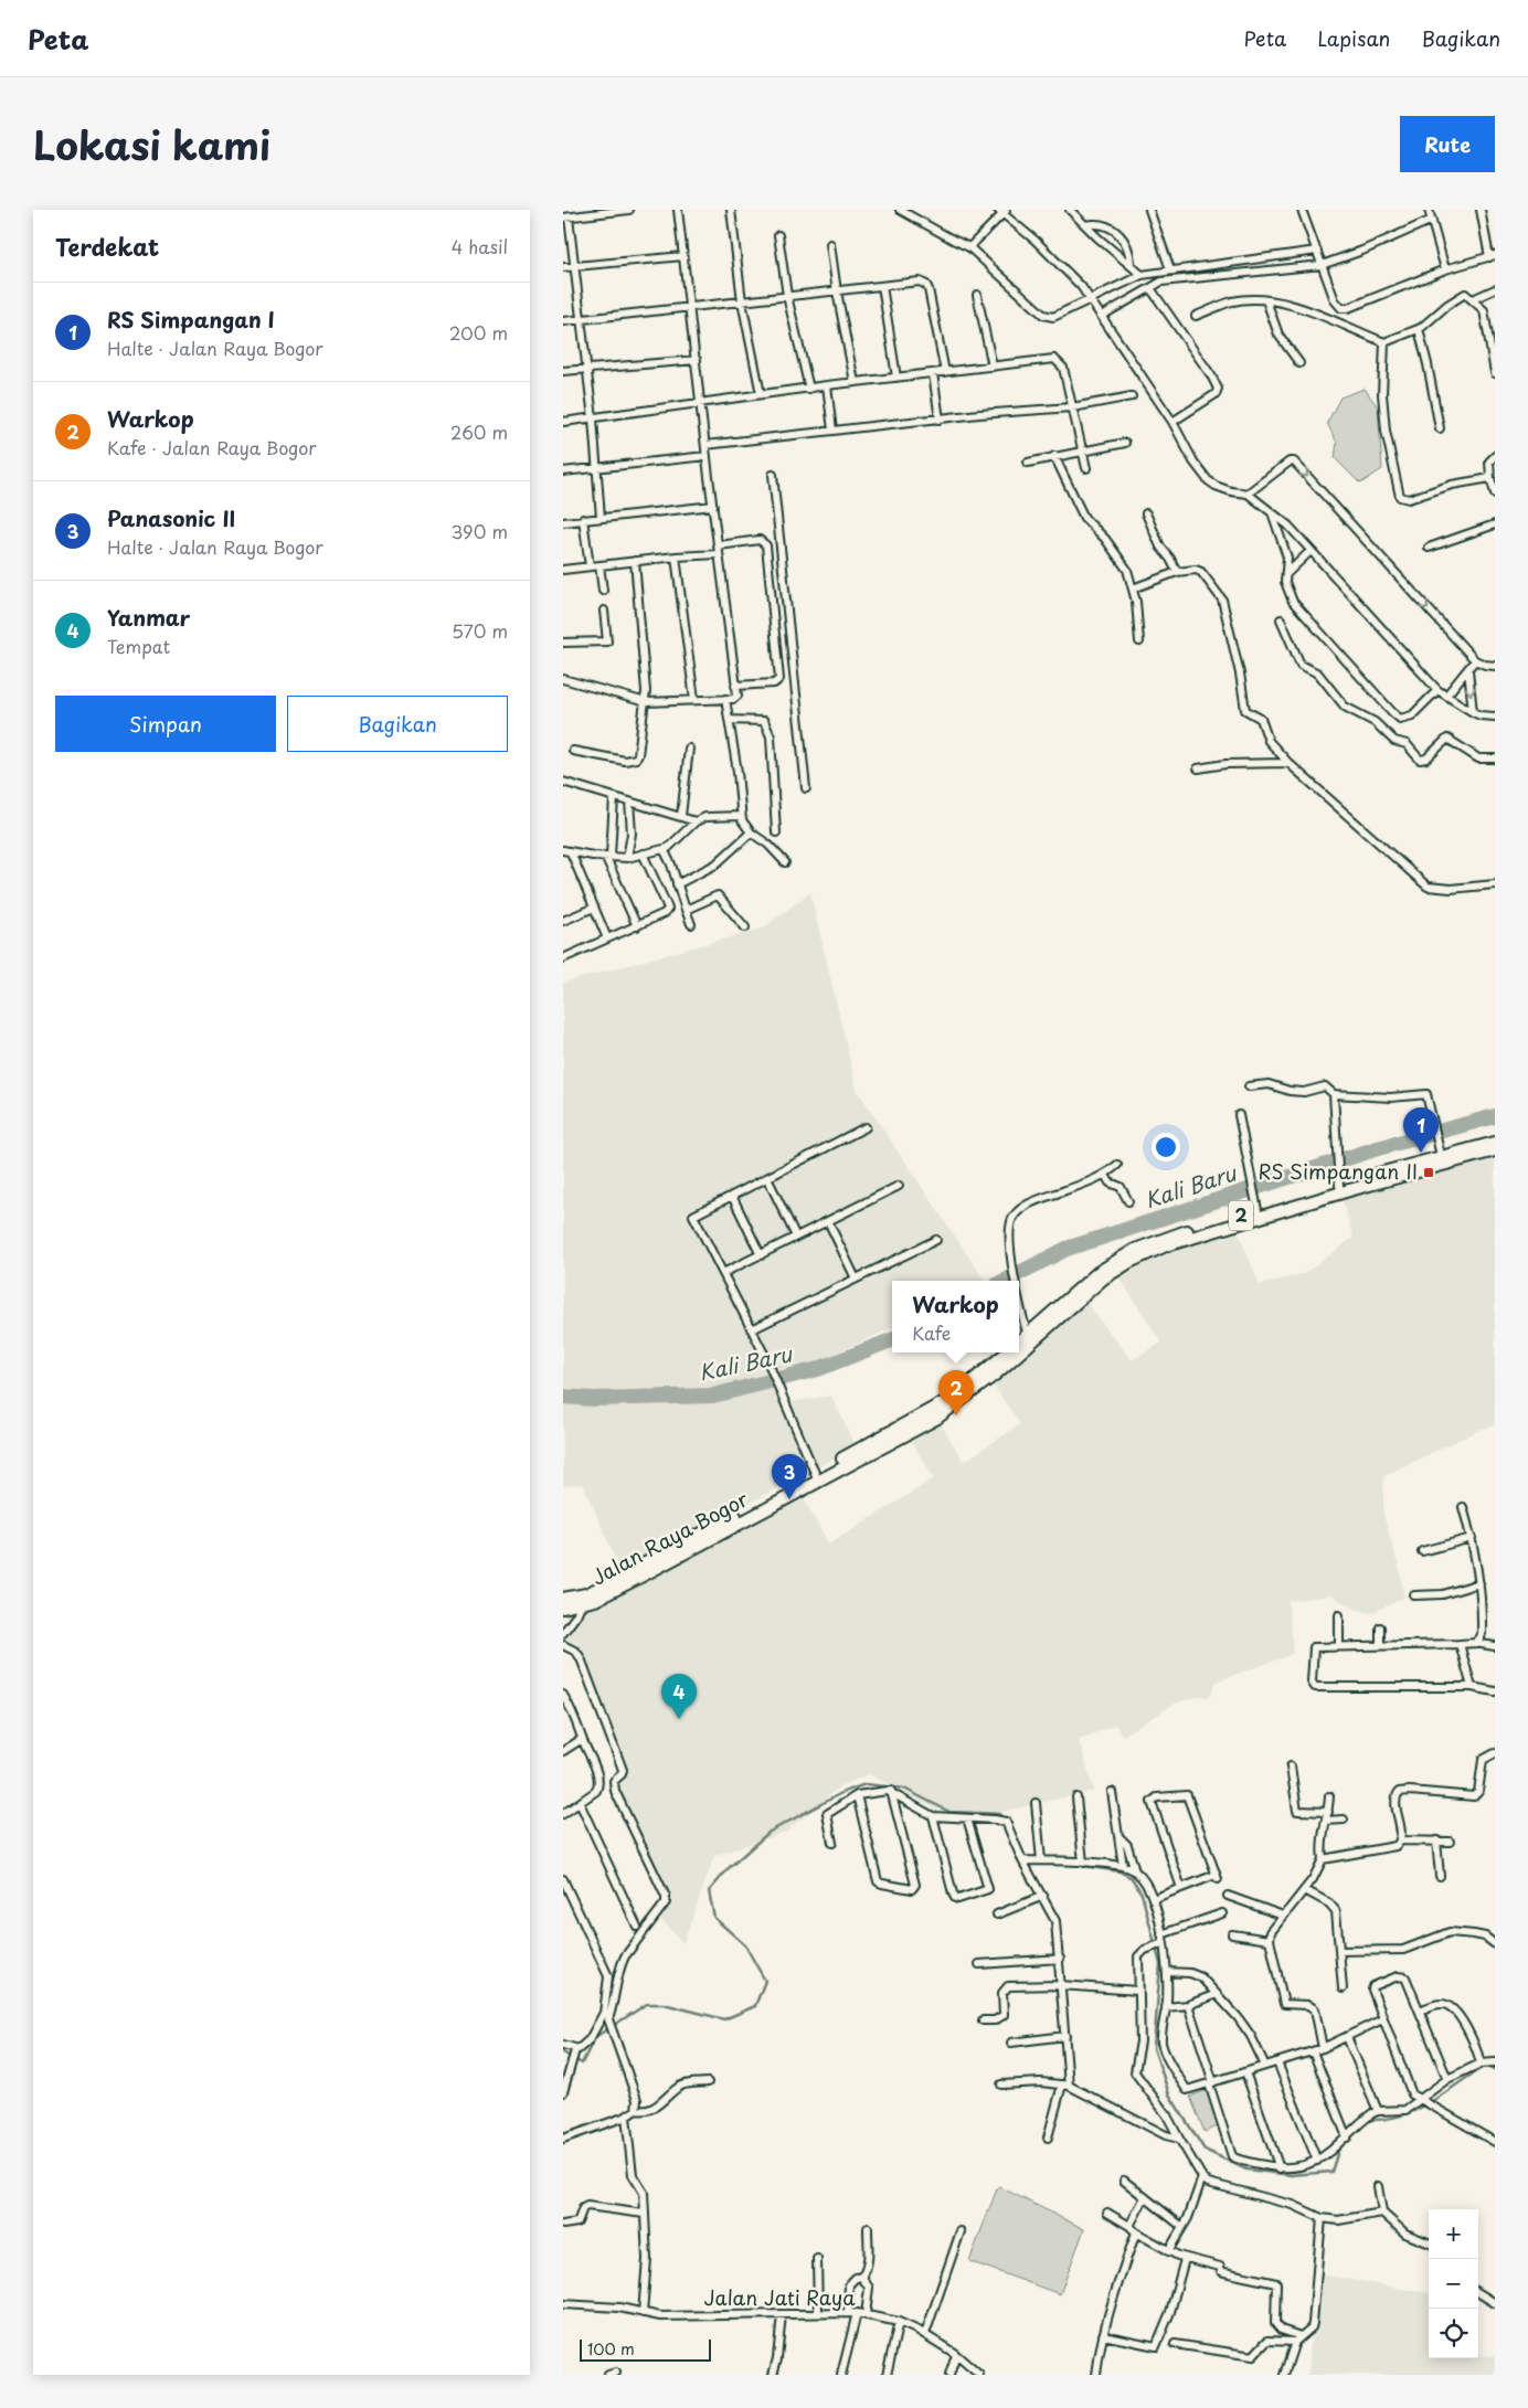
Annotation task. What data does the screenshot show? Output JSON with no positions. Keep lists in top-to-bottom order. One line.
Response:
{"streets":{"highway":["2","Jalan Raya Bogor"],"street":["Jalan Jati Raya"]},"water":["Kali Baru"],"places":{"transit":["RS Simpangan II"]},"scale_bar":"100 m","page":{"header":"Peta","nav":["Peta","Lapisan","Bagikan"],"title":"Lokasi kami","buttons":["Rute",["Simpan","Bagikan"]],"heading":["Terdekat","4 hasil"],"list":[{"mark":"1","name":"RS Simpangan I","note":"Halte · Jalan Raya Bogor","value":"200 m"},{"mark":"2","name":"Warkop","note":"Kafe · Jalan Raya Bogor","value":"260 m"},{"mark":"3","name":"Panasonic II","note":"Halte · Jalan Raya Bogor","value":"390 m"},{"mark":"4","name":"Yanmar","note":"Tempat","value":"570 m"}],"pins":["1","2","3","4"],"popup":["Warkop","Kafe"],"map_buttons":["+","−"],"scale":"100 m"}}
